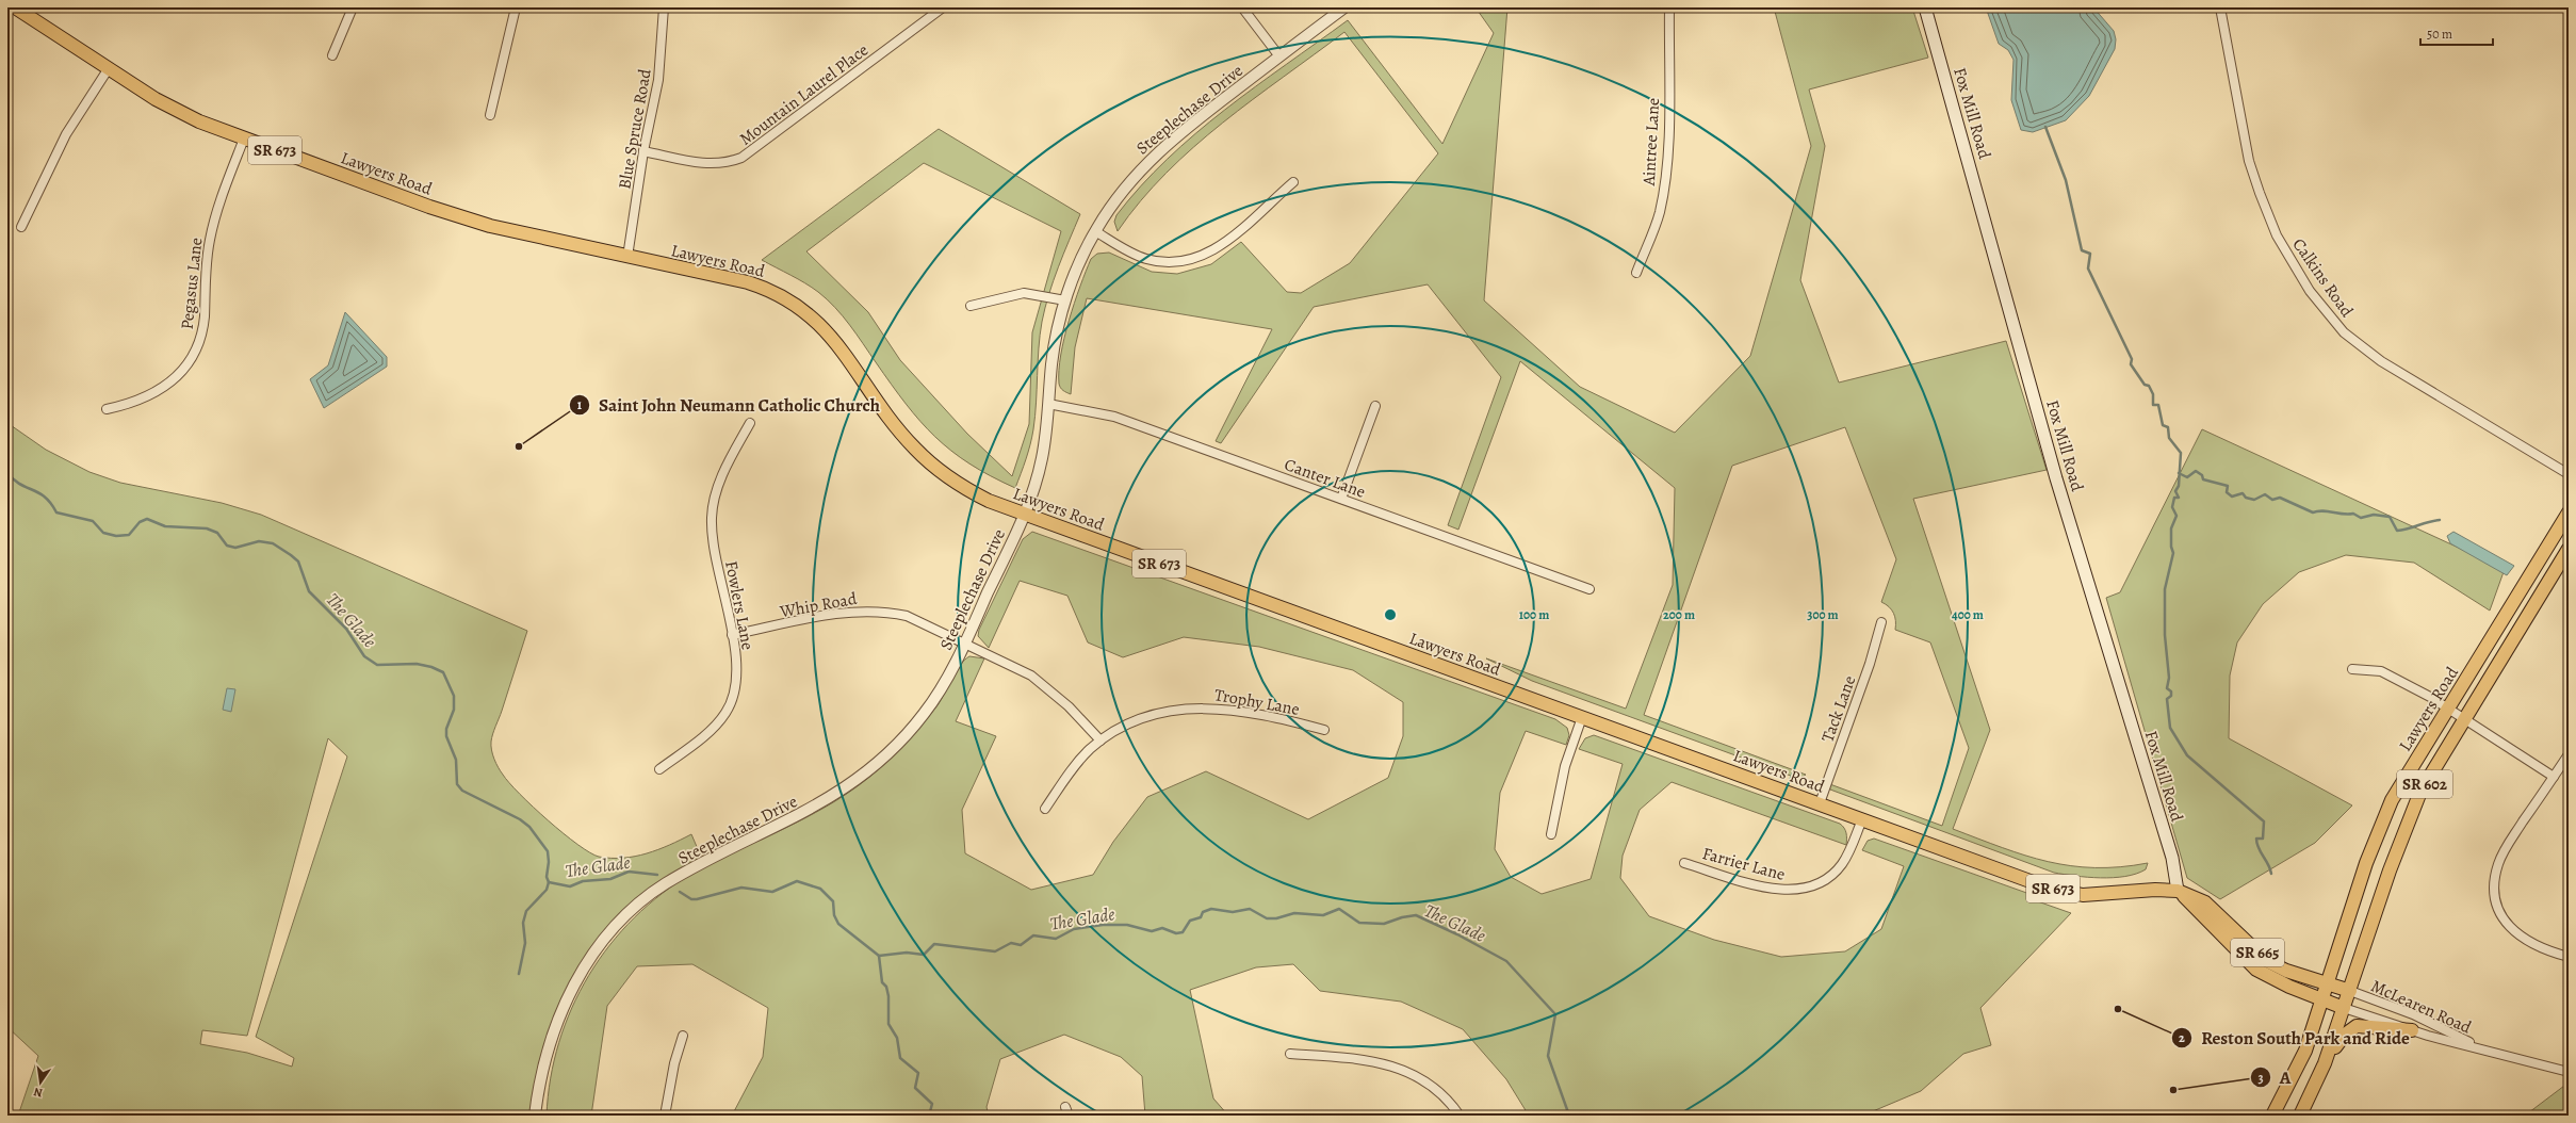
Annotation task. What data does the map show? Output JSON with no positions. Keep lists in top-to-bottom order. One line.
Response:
{"streets":{"main road":["Fox Mill Road","SR 673","Lawyers Road","SR 602","SR 665"],"street":["Mountain Laurel Place","Steeplechase Drive","Blue Spruce Road","Aintree Lane","Calkins Road","Pegasus Lane","Canter Lane","Whip Road","Fowlers Lane","Trophy Lane","Tack Lane","Farrier Lane","McLearen Road"]},"crossings":[["Mountain Laurel Place","Blue Spruce Road"],["Steeplechase Drive","Lawyers Road"],["Steeplechase Drive","Canter Lane"],["Steeplechase Drive","Whip Road"],["Fox Mill Road","Lawyers Road"],["Fox Mill Road","SR 665"],["Blue Spruce Road","Lawyers Road"],["Lawyers Road","Pegasus Lane"],["Lawyers Road","Tack Lane"],["Lawyers Road","SR 602"],["Lawyers Road","Farrier Lane"],["Lawyers Road","SR 665"],["Lawyers Road","McLearen Road"],["Whip Road","Fowlers Lane"],["Whip Road","Trophy Lane"],["SR 602","SR 665"],["SR 602","McLearen Road"],["SR 665","McLearen Road"]],"water":["The Glade"],"places":["Saint John Neumann Catholic Church","Reston South Park and Ride","A"],"scale_bar":"50 m","north":"bottom","rings":["100 m","200 m","300 m","400 m"]}
